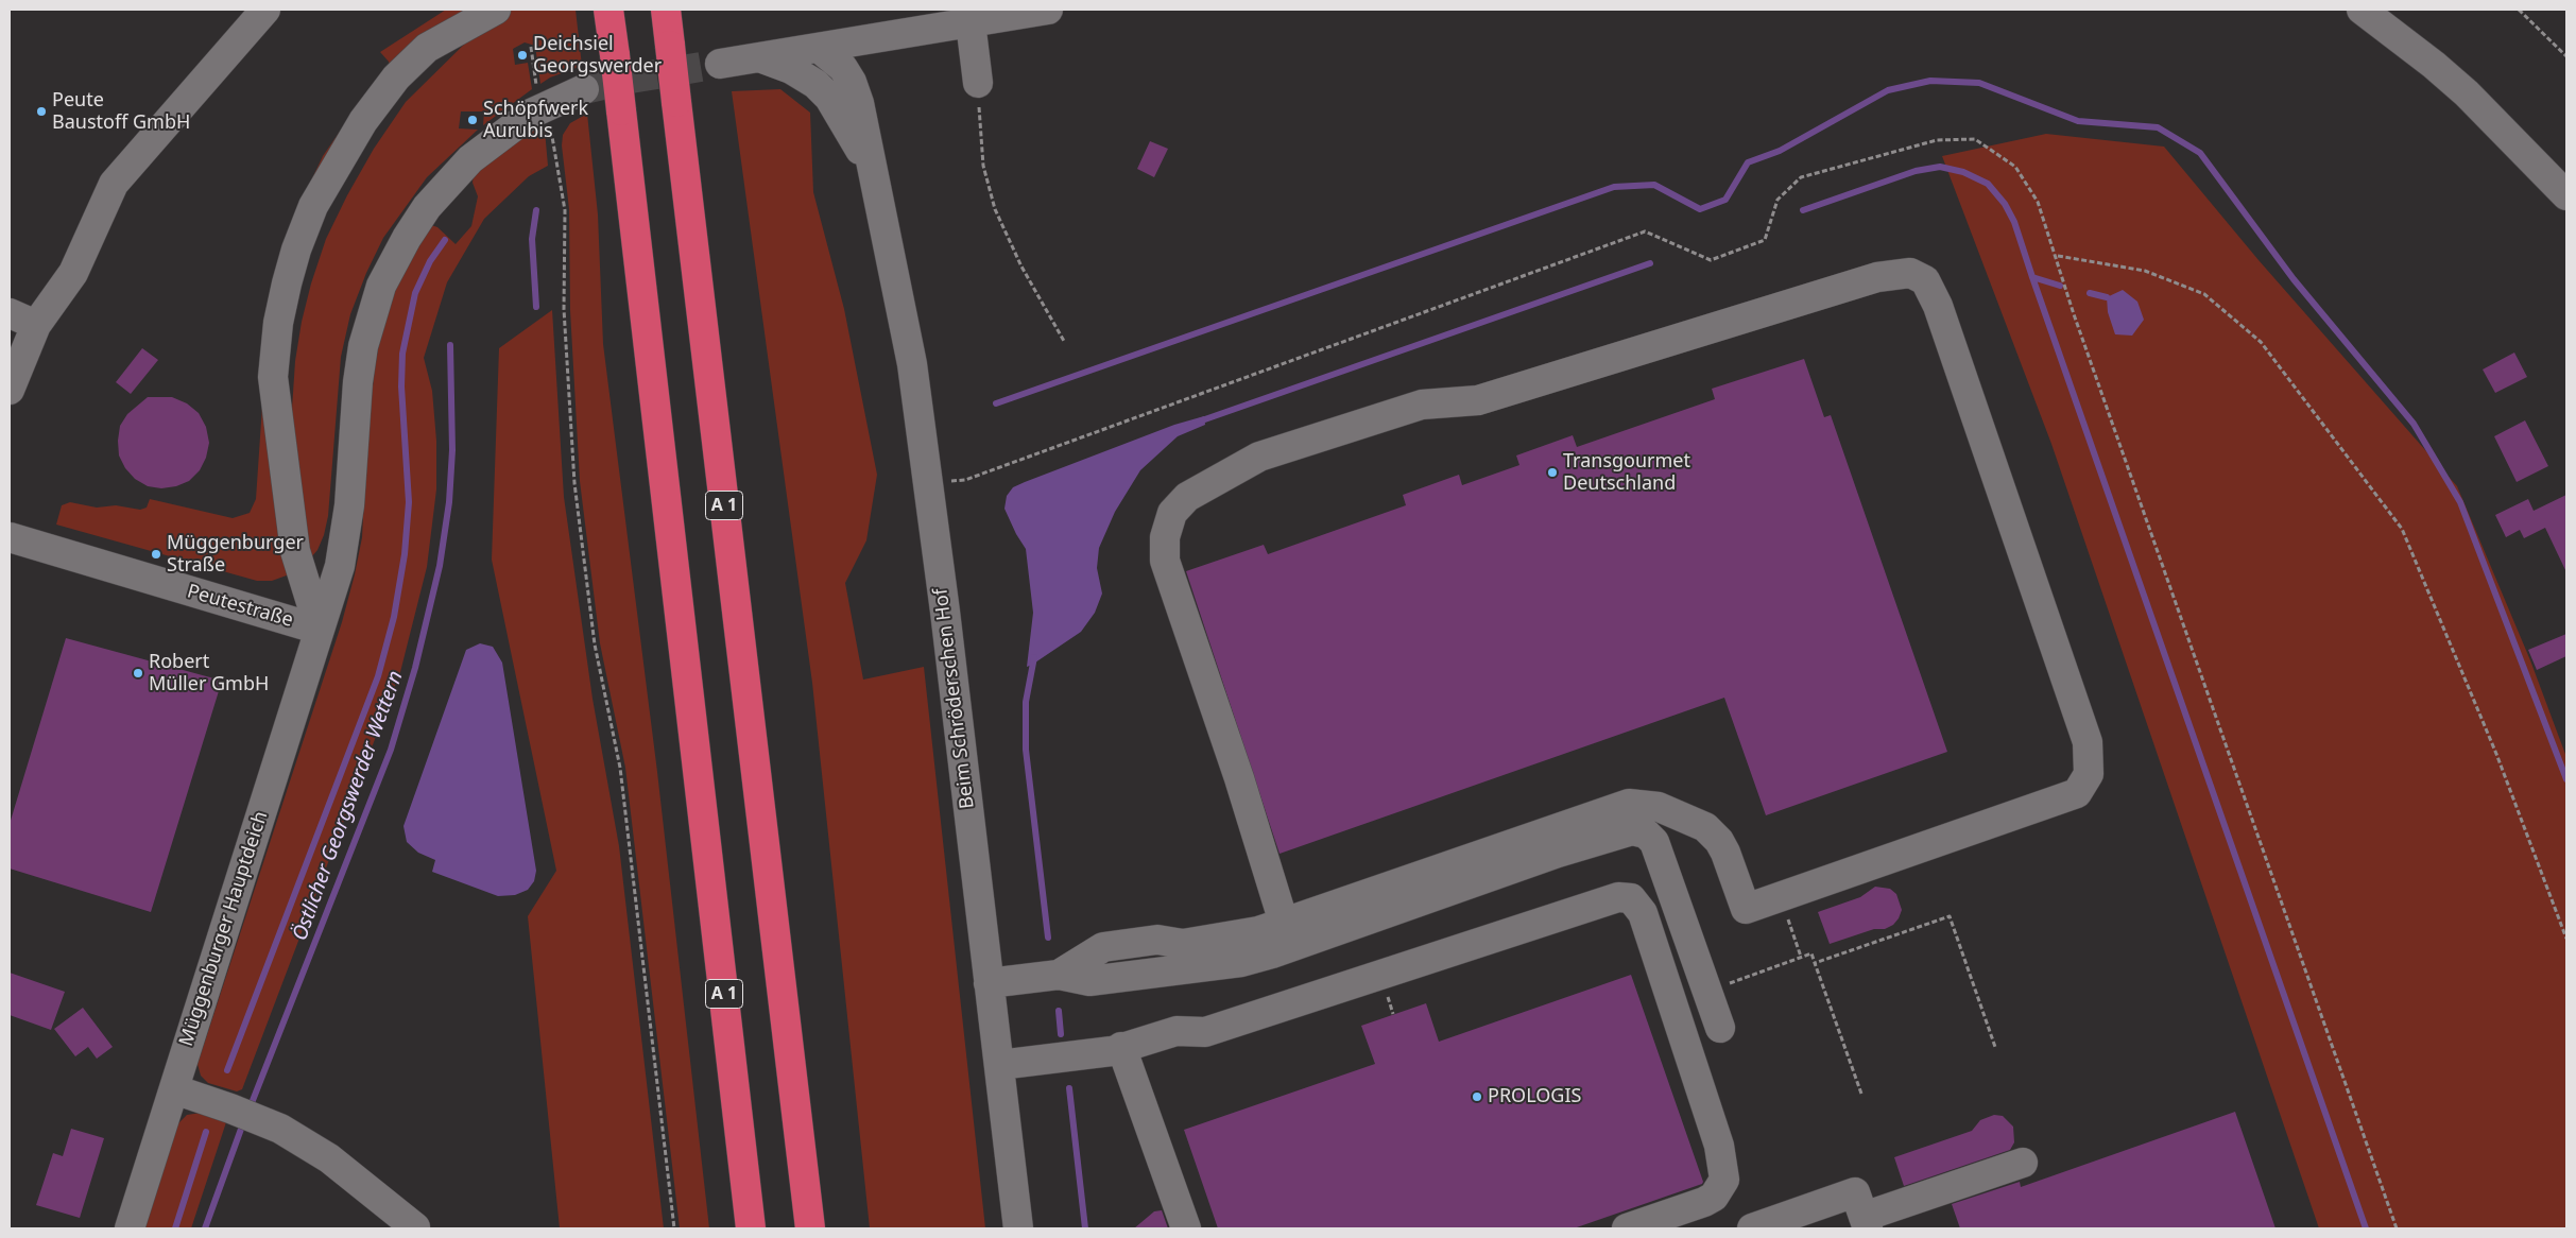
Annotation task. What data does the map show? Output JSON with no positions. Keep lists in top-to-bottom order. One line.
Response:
{"streets":{"highway":["A 1"],"street":["Peutestraße","Beim Schröderschen Hof","Müggenburger Hauptdeich"]},"crossings":[["Peutestraße","Müggenburger Hauptdeich"]],"water":["Östlicher Georgswerder Wettern"],"places":["Deichsiel Georgswerder","Peute Baustoff GmbH","Schöpfwerk Aurubis","Transgourmet Deutschland","Müggenburger Straße","Robert Müller GmbH","PROLOGIS"]}
